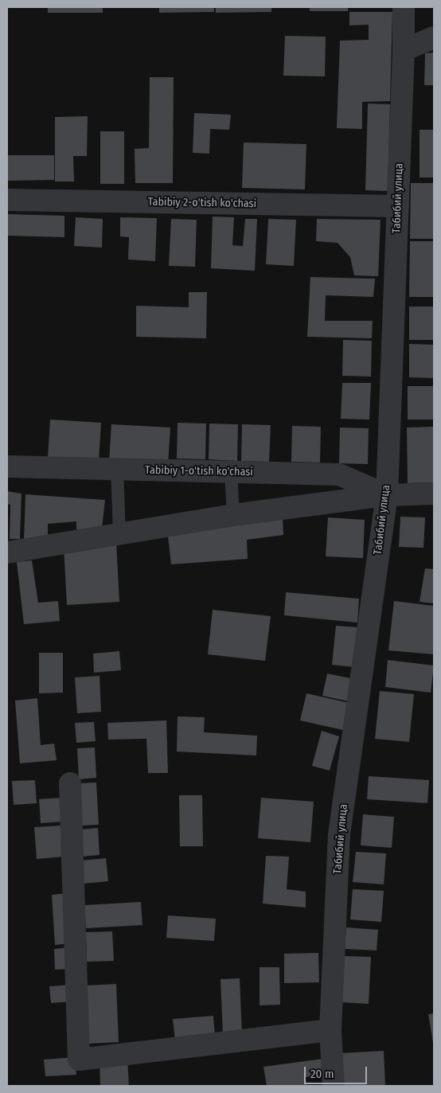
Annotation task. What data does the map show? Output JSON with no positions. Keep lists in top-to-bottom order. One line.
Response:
{"streets":{"street":["Табибий улица","Tabibiy 2-o'tish ko'chasi","Tabibiy 1-o'tish ko'chasi"]},"crossings":[["Табибий улица","Tabibiy 2-o'tish ko'chasi"],["Табибий улица","Tabibiy 1-o'tish ko'chasi"]],"scale_bar":"20 m"}
